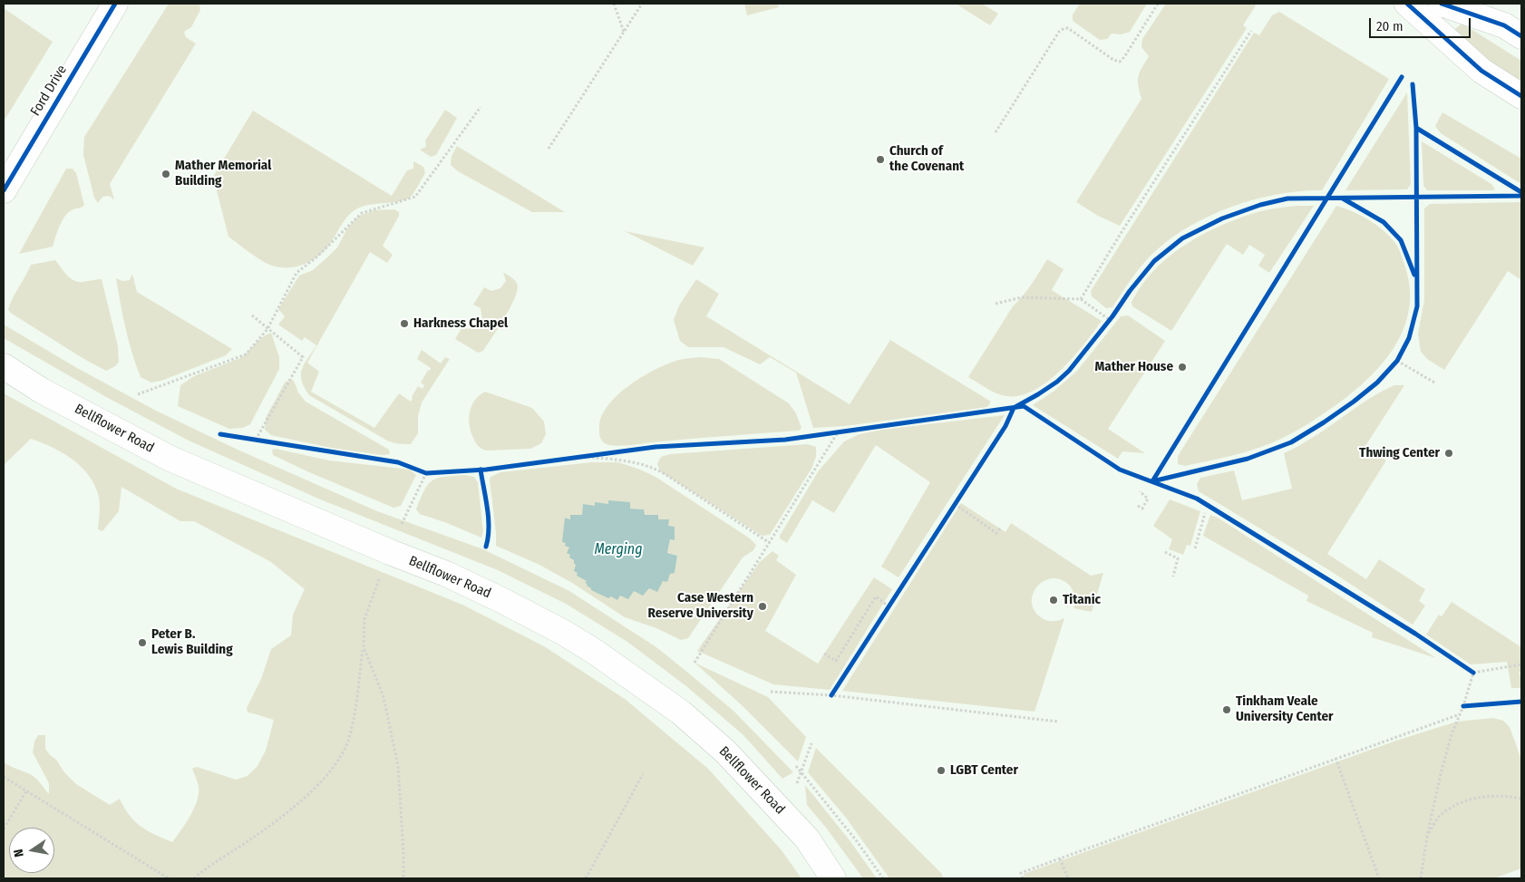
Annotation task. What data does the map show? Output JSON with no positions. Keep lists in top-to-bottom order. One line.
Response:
{"streets":{"street":["Ford Drive","Bellflower Road"]},"water":["Merging"],"places":["Church of the Covenant","Mather Memorial Building","Harkness Chapel","Mather House","Thwing Center","Titanic","Case Western Reserve University","Peter B. Lewis Building","Tinkham Veale University Center","LGBT Center"],"scale_bar":"20 m","north":"left"}
